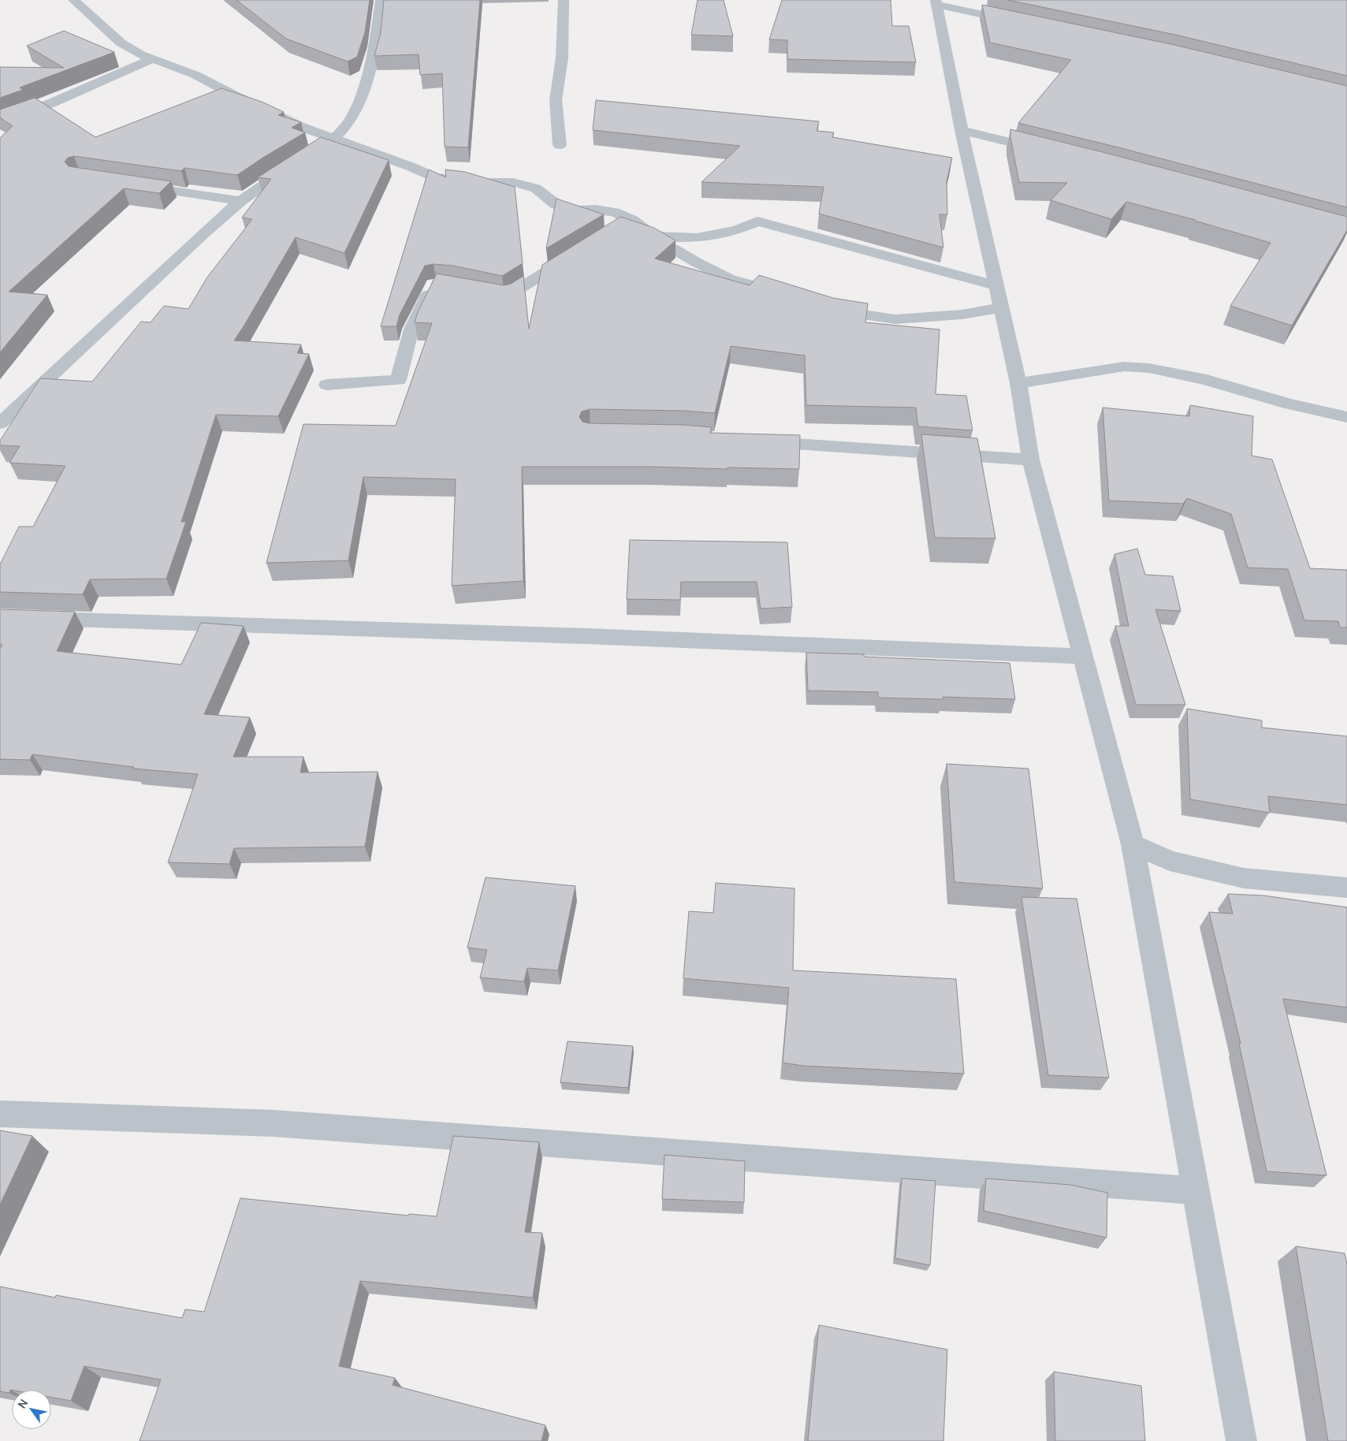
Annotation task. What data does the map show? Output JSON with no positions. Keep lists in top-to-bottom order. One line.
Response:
{"north":"top left"}
